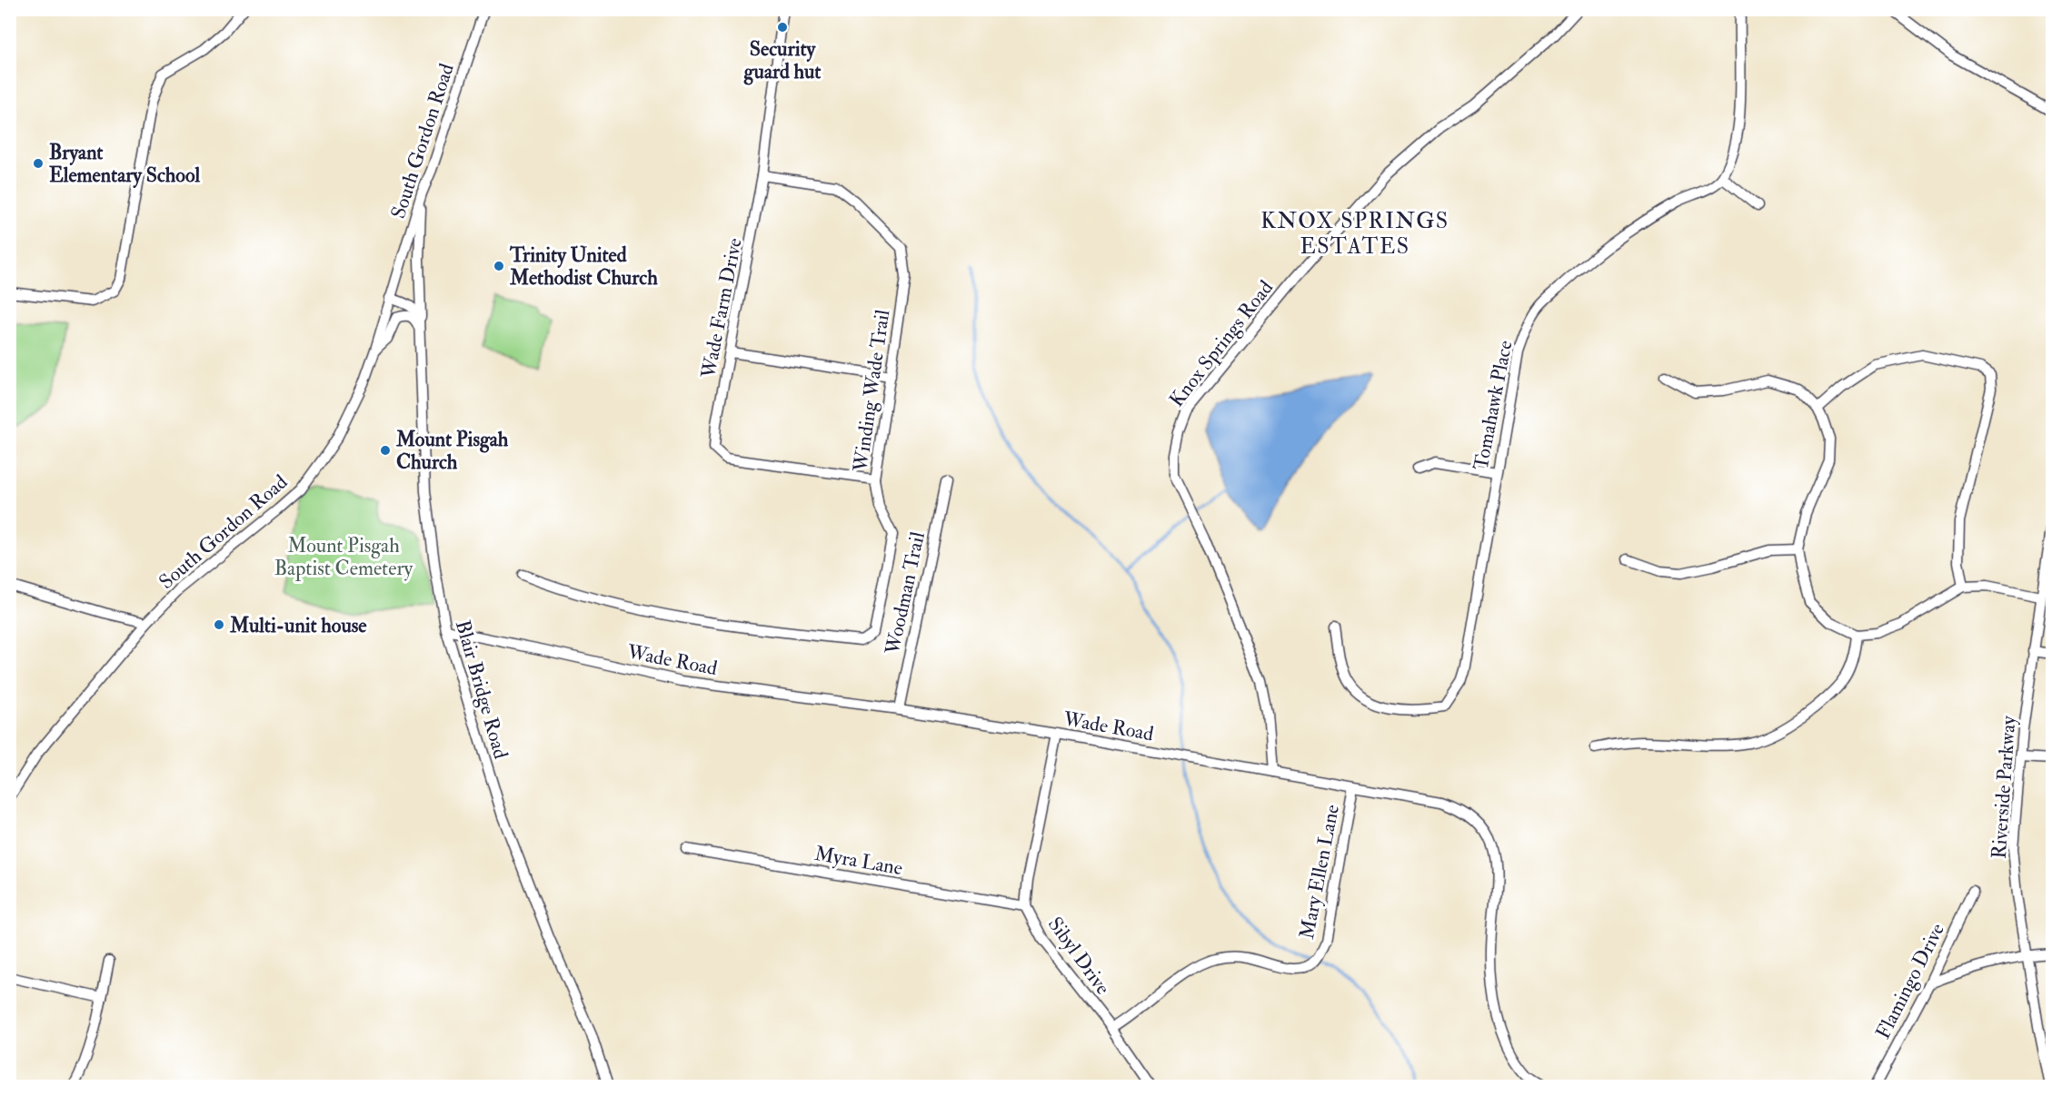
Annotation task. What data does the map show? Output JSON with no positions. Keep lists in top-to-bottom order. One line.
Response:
{"streets":{"street":["South Gordon Road","Wade Farm Drive","Knox Springs Road","Winding Wade Trail","Tomahawk Place","Woodman Trail","Wade Road","Blair Bridge Road","Riverside Parkway","Myra Lane","Mary Ellen Lane","Sibyl Drive","Flamingo Drive"]},"crossings":[["South Gordon Road","Blair Bridge Road"],["Wade Farm Drive","Winding Wade Trail"],["Knox Springs Road","Wade Road"],["Woodman Trail","Wade Road"],["Wade Road","Blair Bridge Road"],["Wade Road","Mary Ellen Lane"],["Wade Road","Sibyl Drive"],["Myra Lane","Sibyl Drive"],["Mary Ellen Lane","Sibyl Drive"]],"districts":["KNOX SPRINGS ESTATES"],"parks":["Mount Pisgah Baptist Cemetery"],"places":["Security guard hut","Bryant Elementary School","Trinity United Methodist Church","Mount Pisgah Church","Multi-unit house"]}
